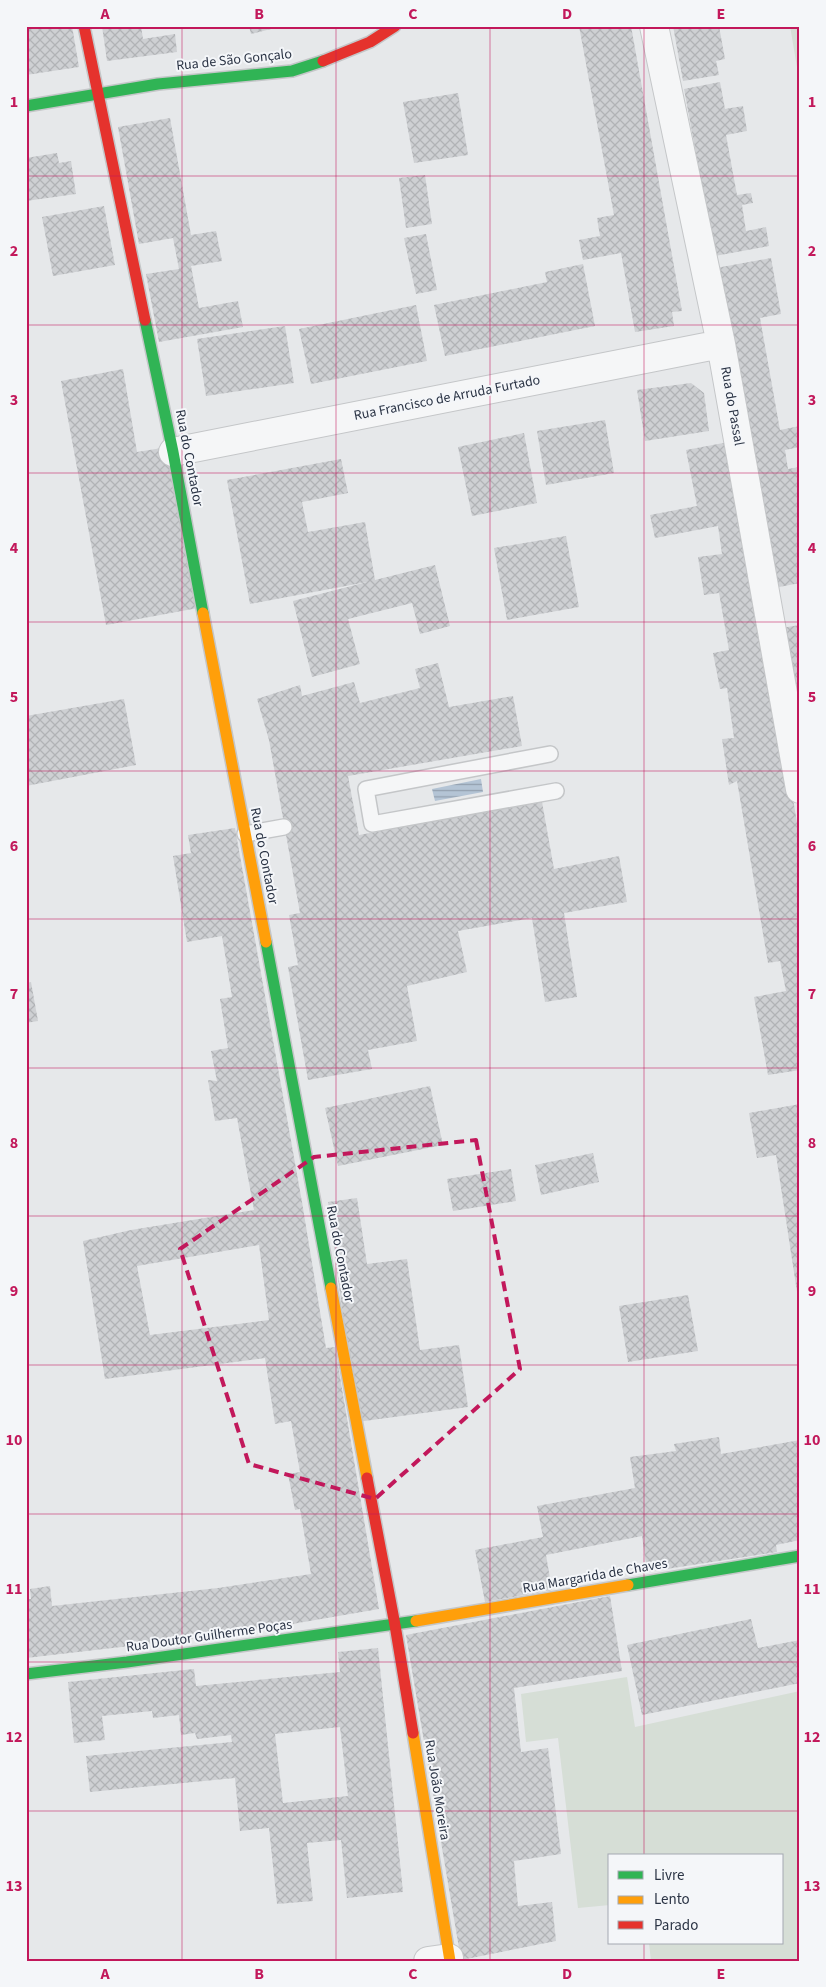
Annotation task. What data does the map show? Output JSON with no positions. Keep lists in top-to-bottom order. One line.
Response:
{"streets":{"street":["Rua de São Gonçalo","Rua Francisco de Arruda Furtado","Rua do Passal","Rua do Contador","Rua Margarida de Chaves","Rua Doutor Guilherme Poças","Rua João Moreira"]},"crossings":[["Rua de São Gonçalo","Rua do Contador"],["Rua Francisco de Arruda Furtado","Rua do Passal"],["Rua Francisco de Arruda Furtado","Rua do Contador"],["Rua do Contador","Rua Margarida de Chaves"],["Rua do Contador","Rua Doutor Guilherme Poças"],["Rua do Contador","Rua João Moreira"],["Rua Margarida de Chaves","Rua Doutor Guilherme Poças"],["Rua Margarida de Chaves","Rua João Moreira"],["Rua Doutor Guilherme Poças","Rua João Moreira"]],"legend":["Livre","Lento","Parado"],"grid":{"columns":["A","B","C","D","E"],"rows":["1","2","3","4","5","6","7","8","9","10","11","12","13"]}}
